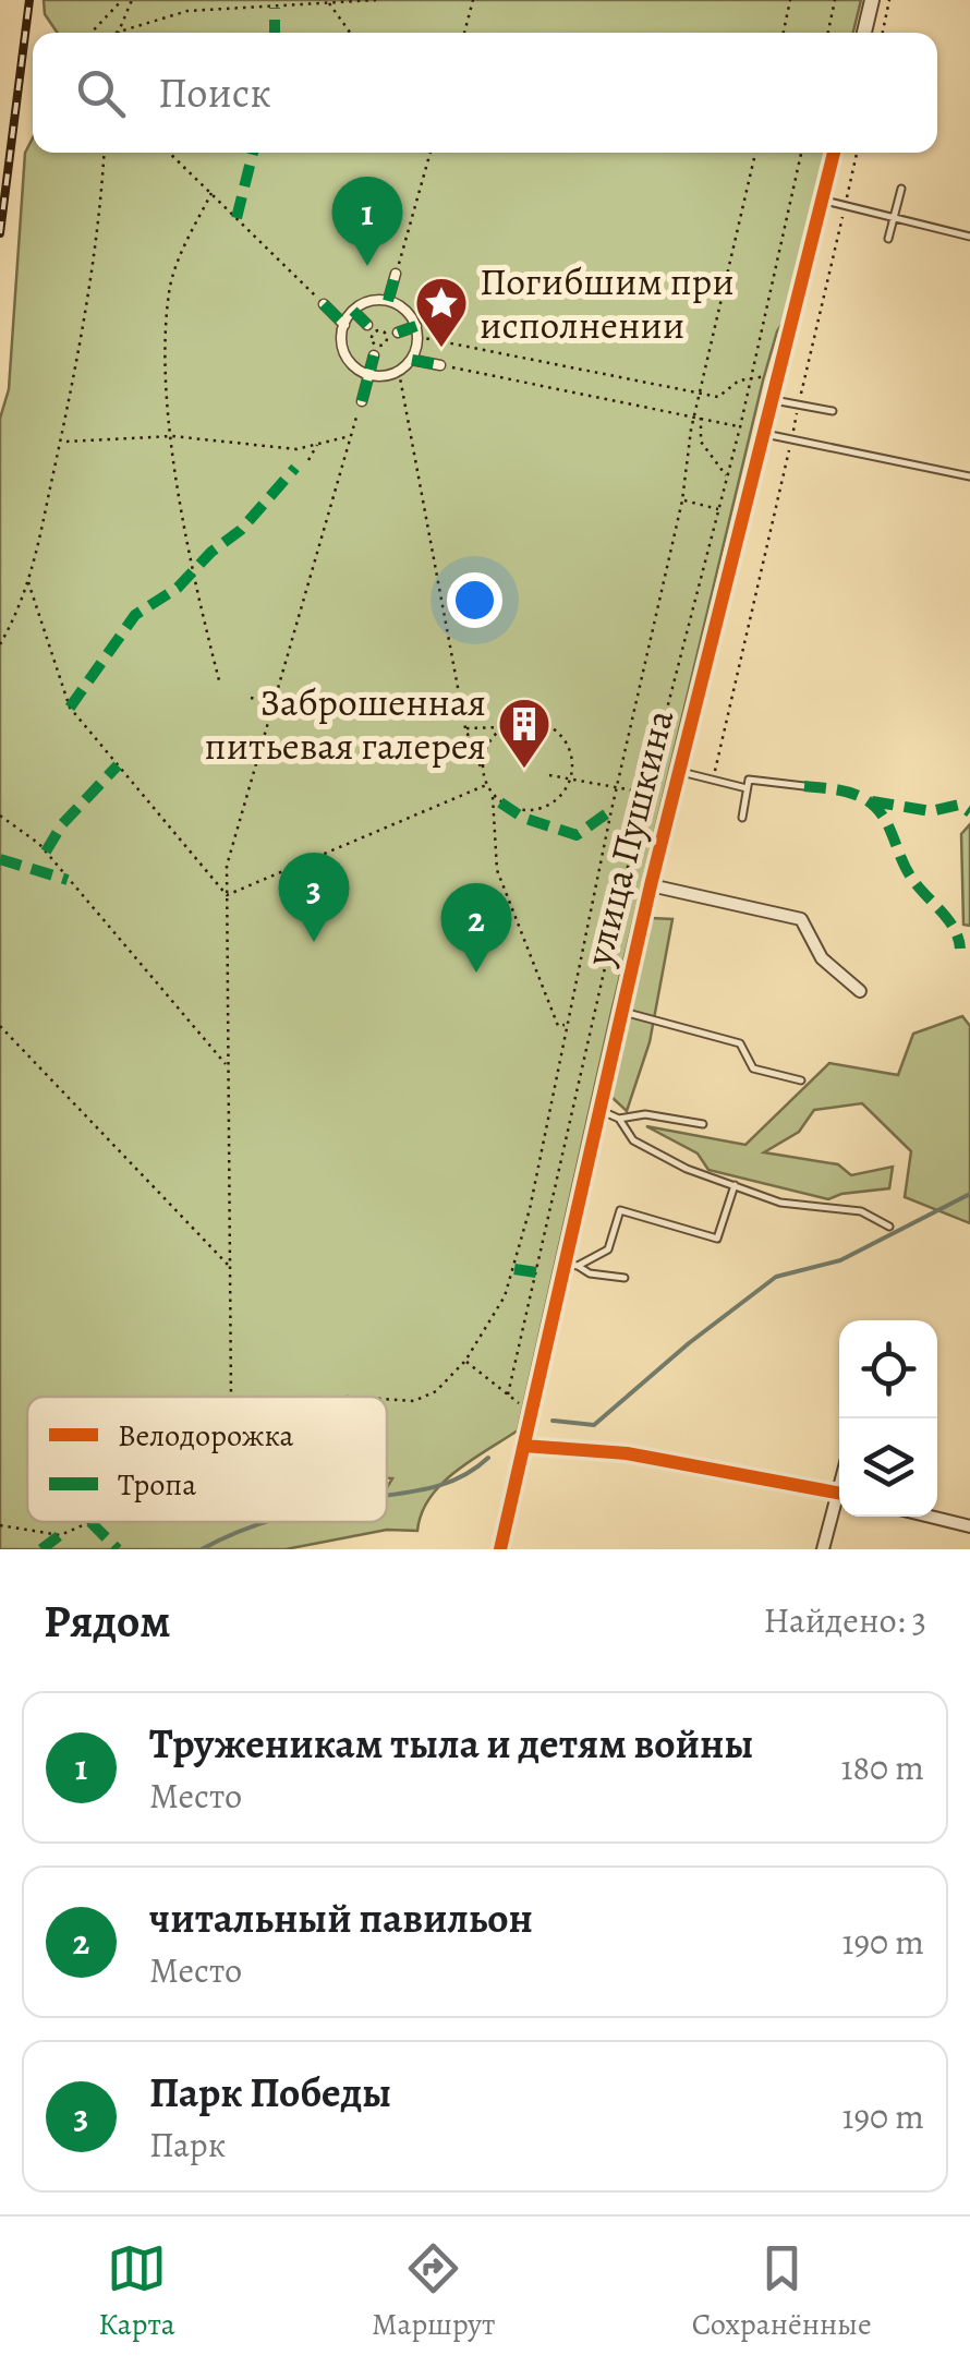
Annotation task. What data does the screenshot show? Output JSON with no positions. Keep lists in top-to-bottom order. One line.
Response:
{"streets":{"street":["улица Пушкина"]},"places":{"place":["Погибшим при исполнении"],"building":["Заброшенная питьевая галерея"]},"legend":["Велодорожка","Тропа"],"page":{"search":"Поиск","pins":["1","3","2"],"heading":["Рядом","Найдено: 3"],"list":[{"mark":"1","name":"Труженикам тыла и детям войны","note":"Место","value":"180 m"},{"mark":"2","name":"читальный павильон","note":"Место","value":"190 m"},{"mark":"3","name":"Парк Победы","note":"Парк","value":"190 m"}],"nav":["Карта","Маршрут","Сохранённые"]}}
